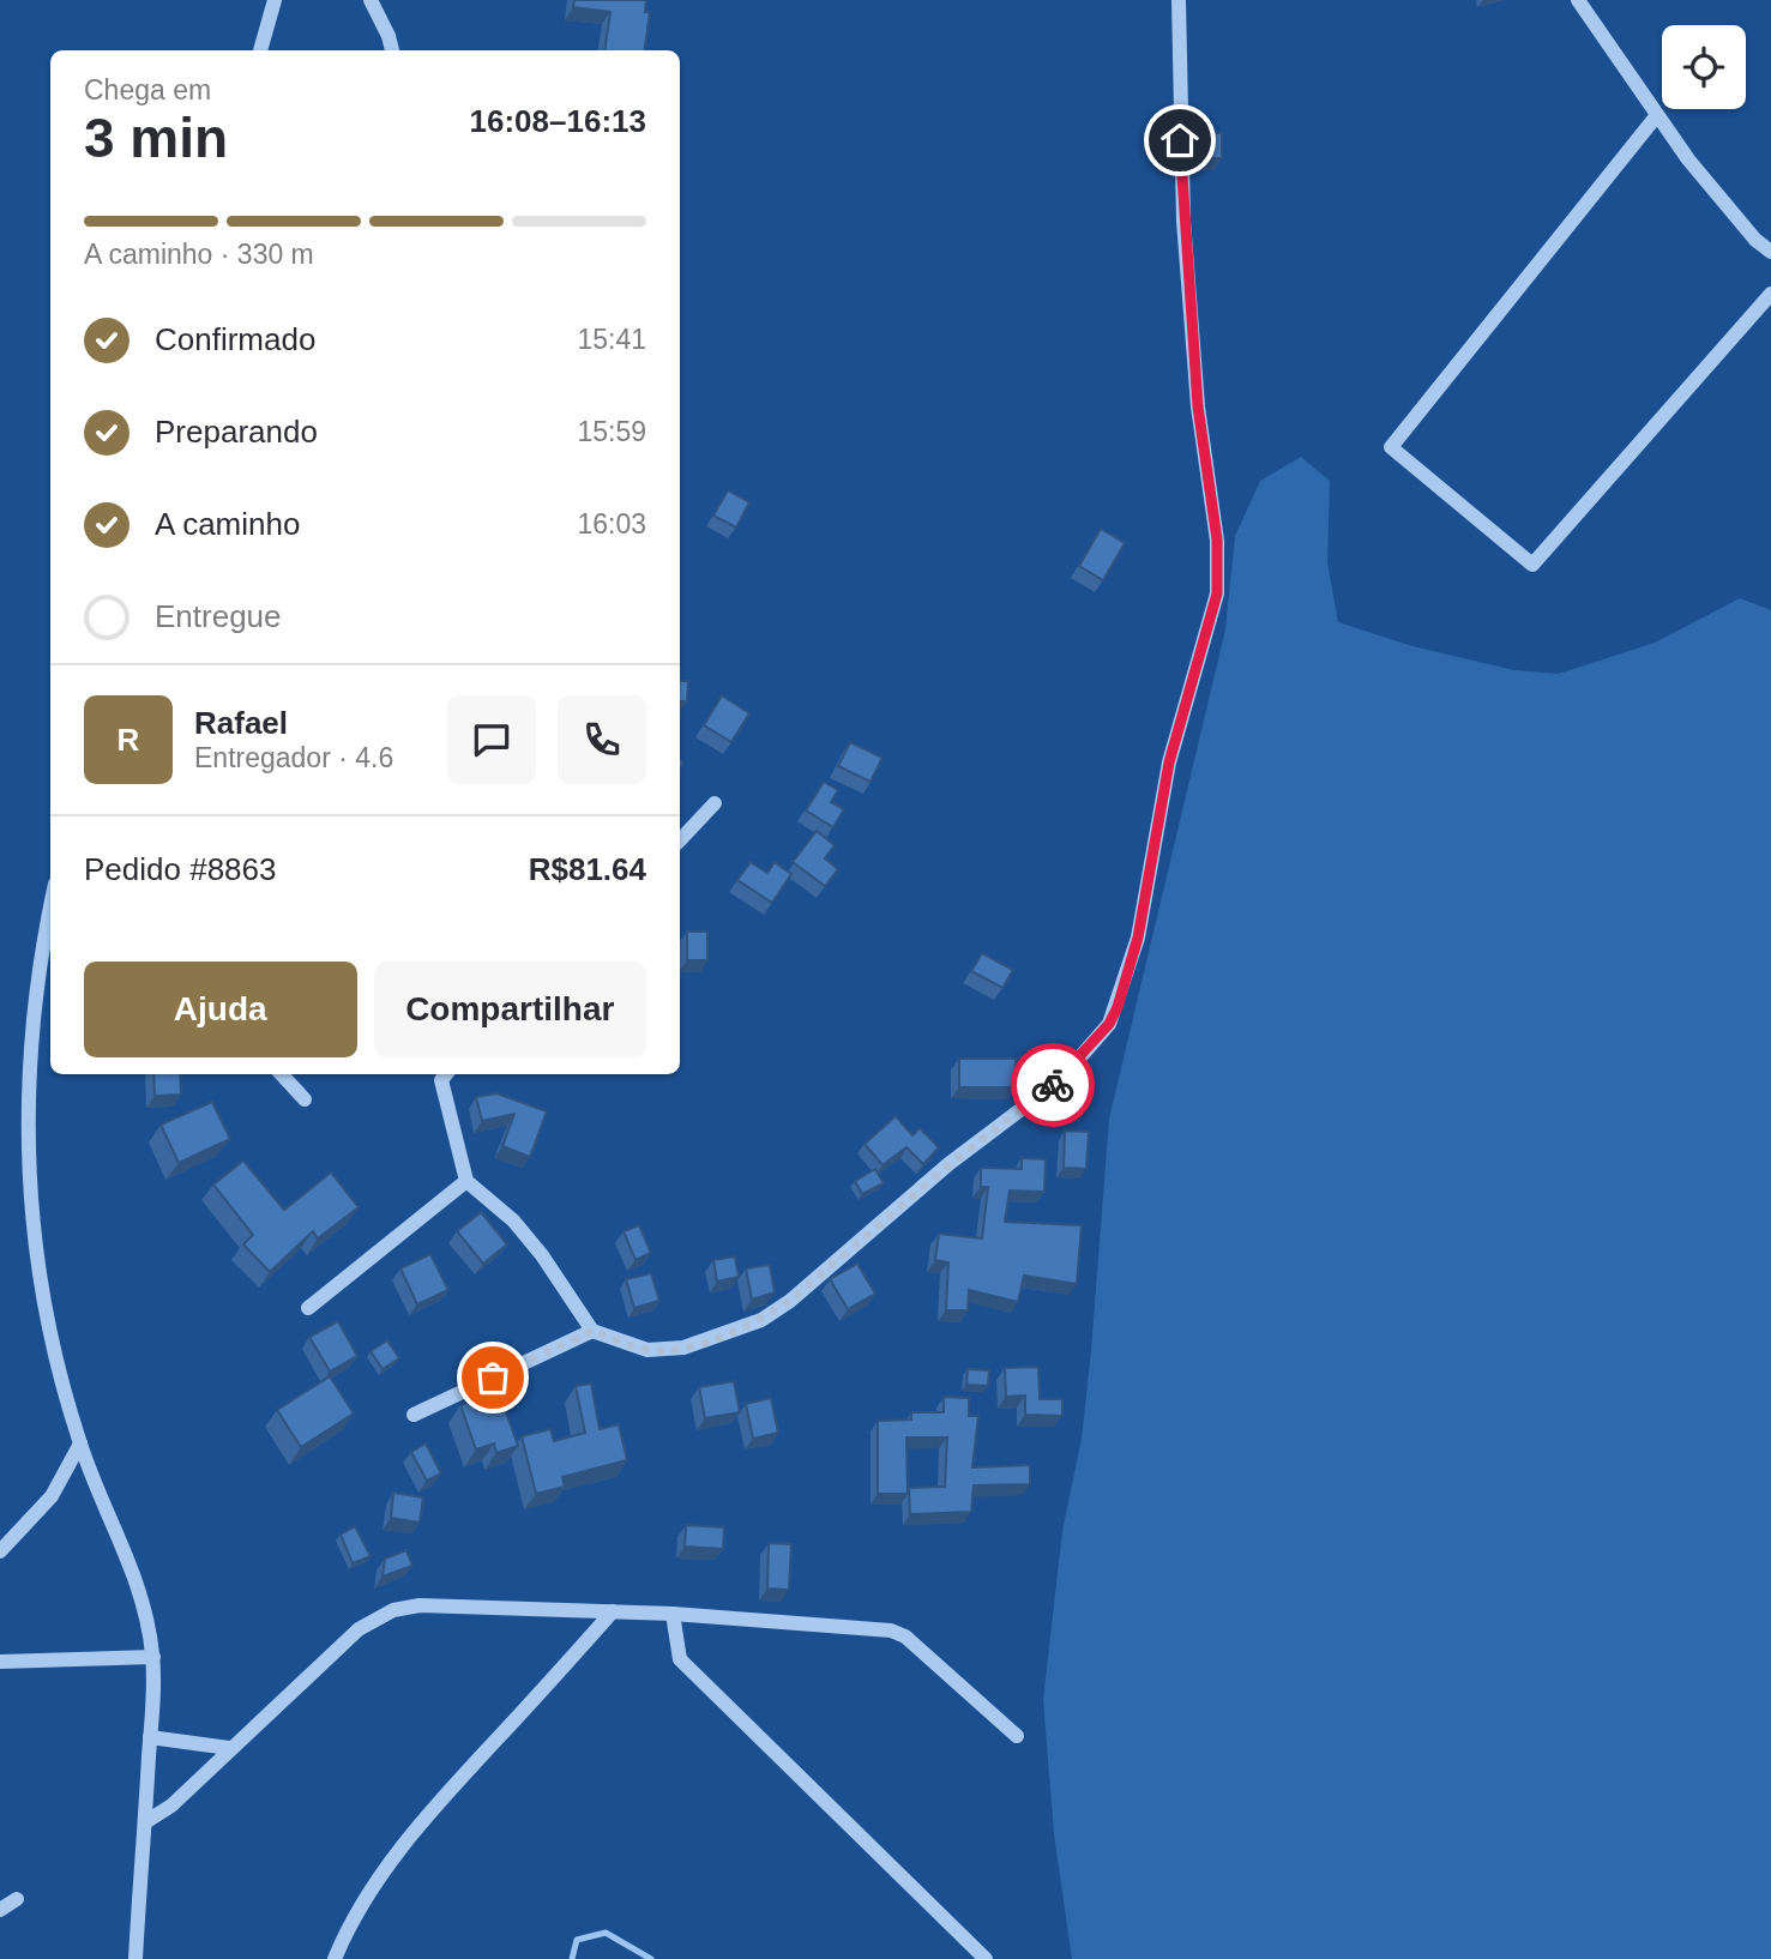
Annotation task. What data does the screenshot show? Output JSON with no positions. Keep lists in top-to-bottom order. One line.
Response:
{"page":{"heading":["3 min","Chega em","16:08–16:13"],"panel":["Rafael","Entregador · 4.6","Pedido #8863","R$81.64"],"bar":"A caminho · 330 m","list":[["Confirmado","15:41"],["Preparando","15:59"],["A caminho","16:03"],"Entregue"],"round":"R","buttons":["Ajuda","Compartilhar"]}}
